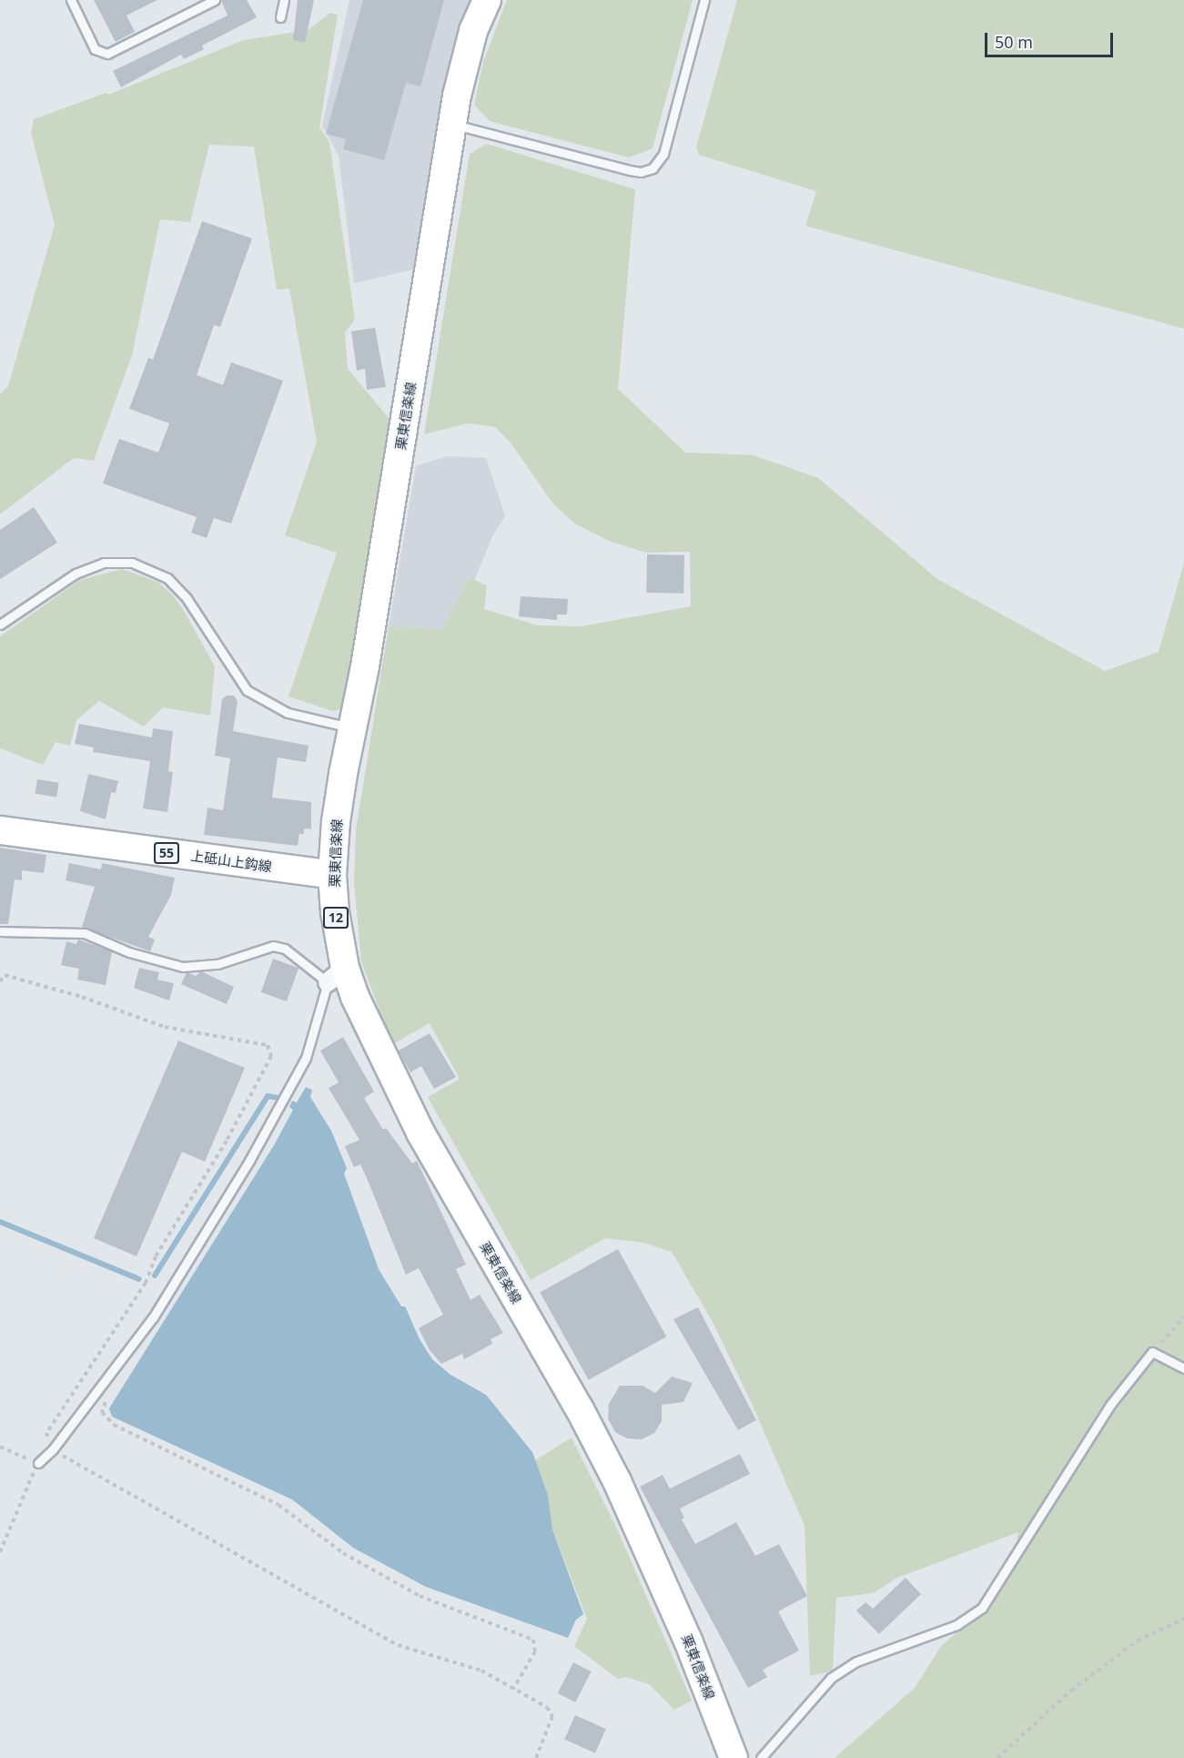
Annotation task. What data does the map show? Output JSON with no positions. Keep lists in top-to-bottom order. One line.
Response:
{"streets":{"main road":["栗東信楽線","55","上砥山上鈎線","12"]},"crossings":[["栗東信楽線","上砥山上鈎線"]],"scale_bar":"50 m"}
